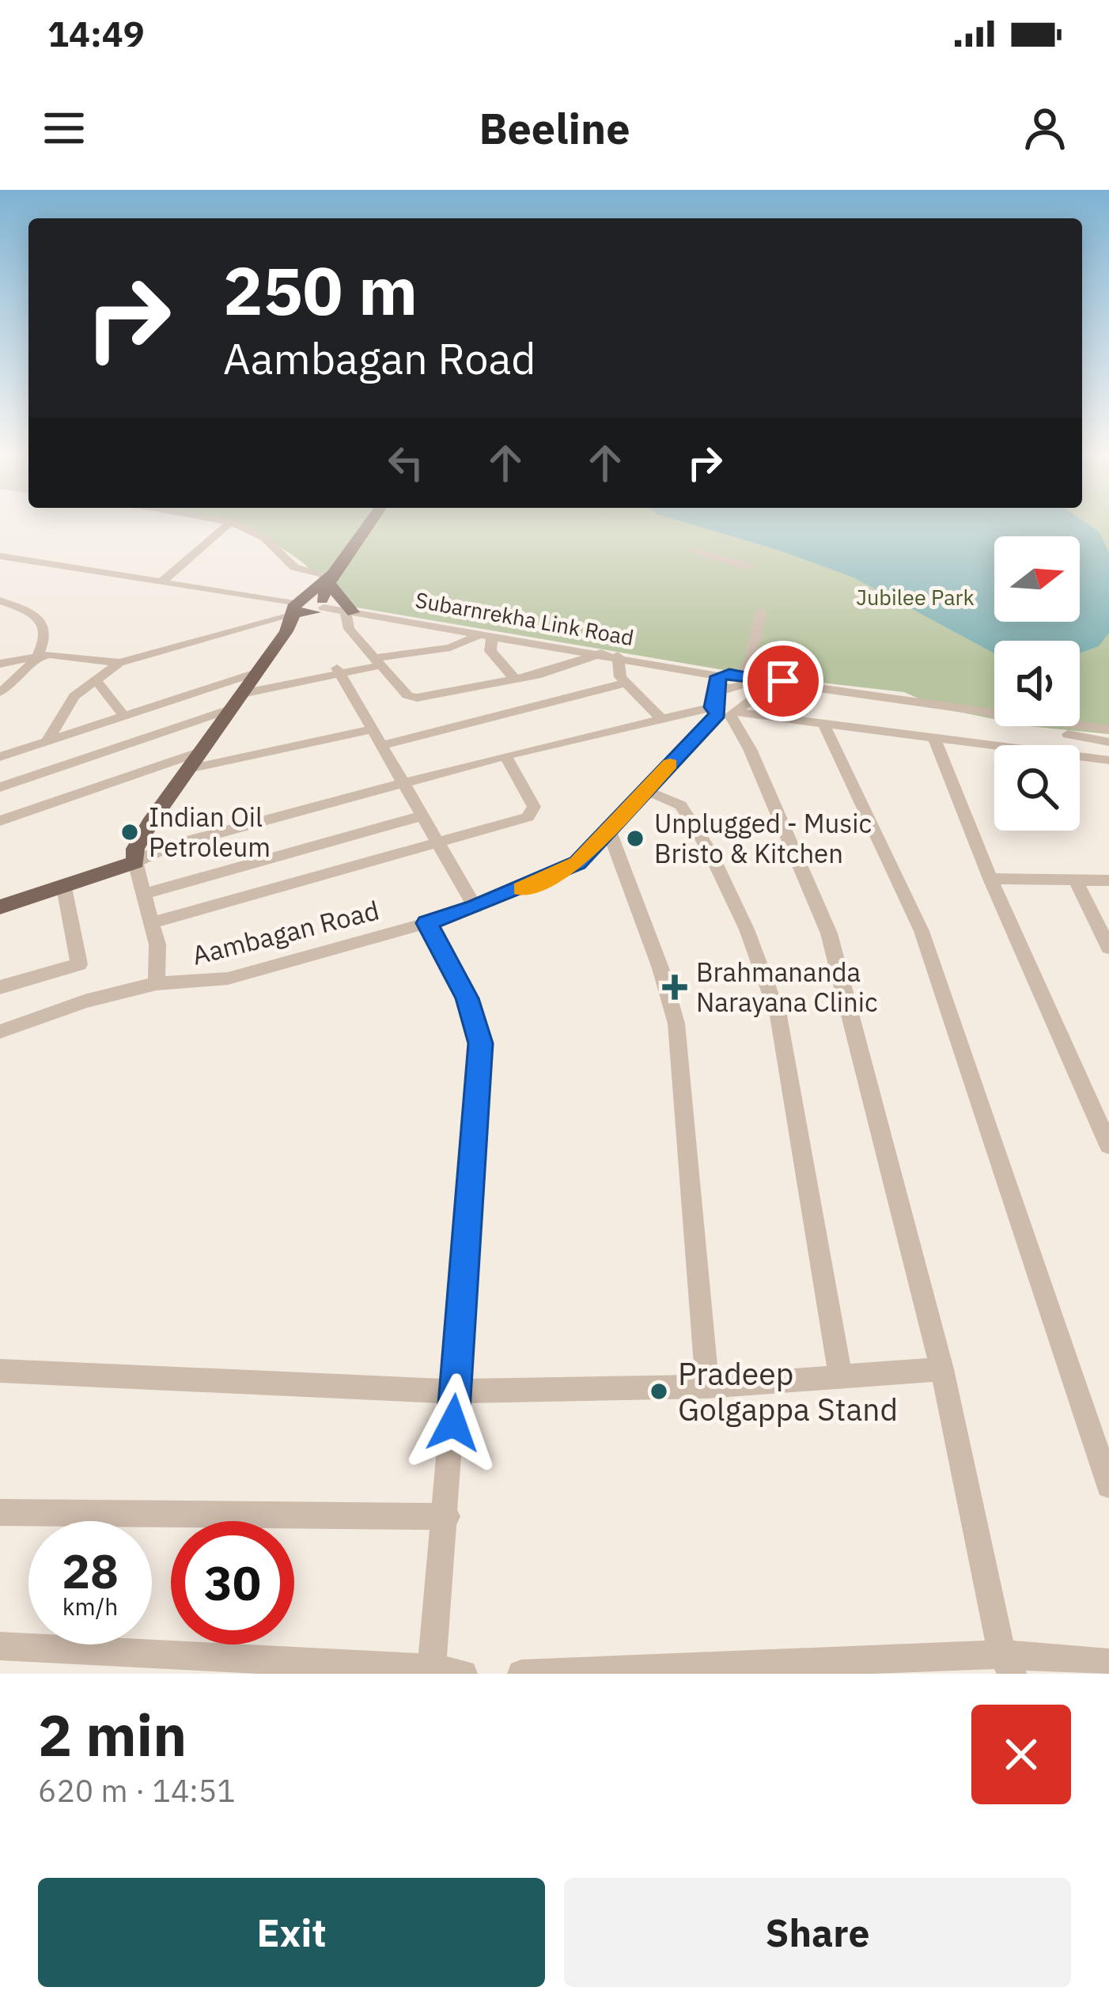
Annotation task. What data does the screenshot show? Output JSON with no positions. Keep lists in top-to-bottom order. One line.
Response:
{"streets":{"street":["Subarnrekha Link Road","Aambagan Road"]},"crossings":[["Subarnrekha Link Road","Aambagan Road"]],"parks":["Jubilee Park"],"places":{"other":["Indian Oil Petroleum","Unplugged - Music Bristo & Kitchen","Pradeep Golgappa Stand"],"health":["Brahmananda Narayana Clinic"]},"north":"right","page":{"status":"14:49","header":"Beeline","turn":["250 m","Aambagan Road"],"speed":"28 km/h","limit":"30","heading":["2 min","620 m · 14:51"],"buttons":["Exit","Share"]}}
